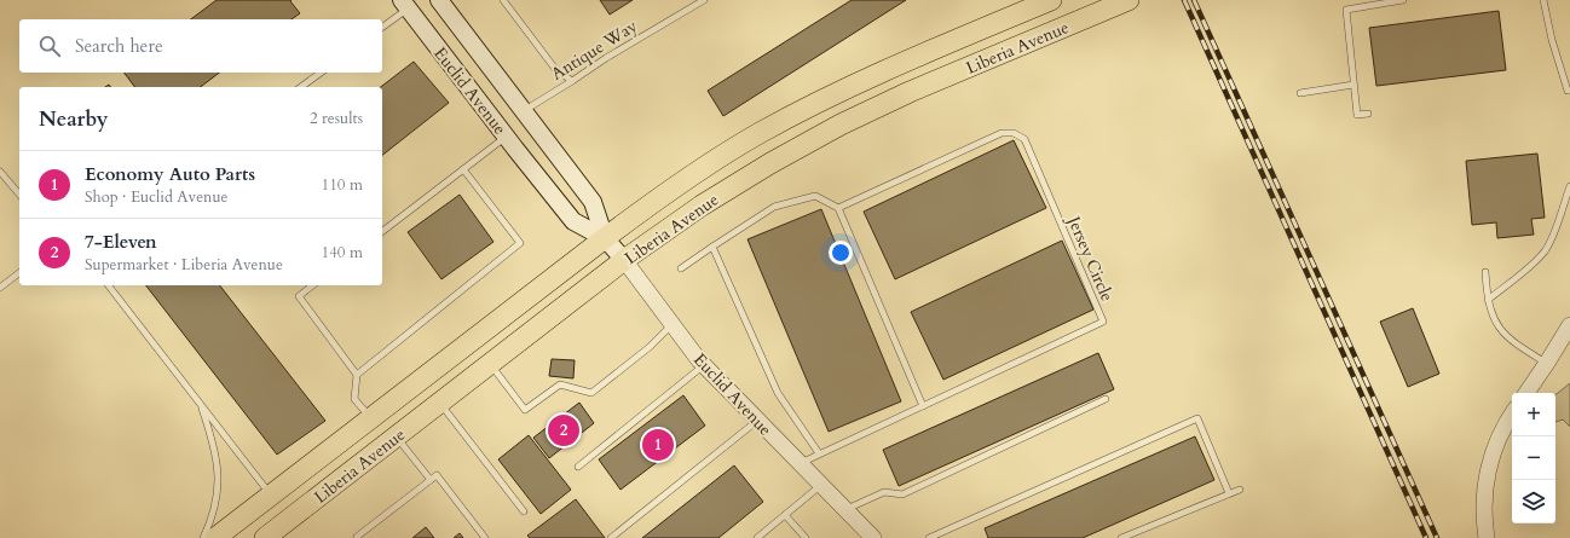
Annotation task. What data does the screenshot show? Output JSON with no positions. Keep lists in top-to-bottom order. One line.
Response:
{"streets":{"highway":["Liberia Avenue"],"main road":["Euclid Avenue"],"lane":["Antique Way","Jersey Circle"]},"crossings":[["Liberia Avenue","Euclid Avenue"],["Antique Way","Euclid Avenue"],["Euclid Avenue","Jersey Circle"]],"page":{"search":"Search here","heading":["Nearby","2 results"],"list":[{"mark":"1","name":"Economy Auto Parts","note":"Shop · Euclid Avenue","value":"110 m"},{"mark":"2","name":"7-Eleven","note":"Supermarket · Liberia Avenue","value":"140 m"}],"map_buttons":["+","−"],"pins":["2","1"]}}
